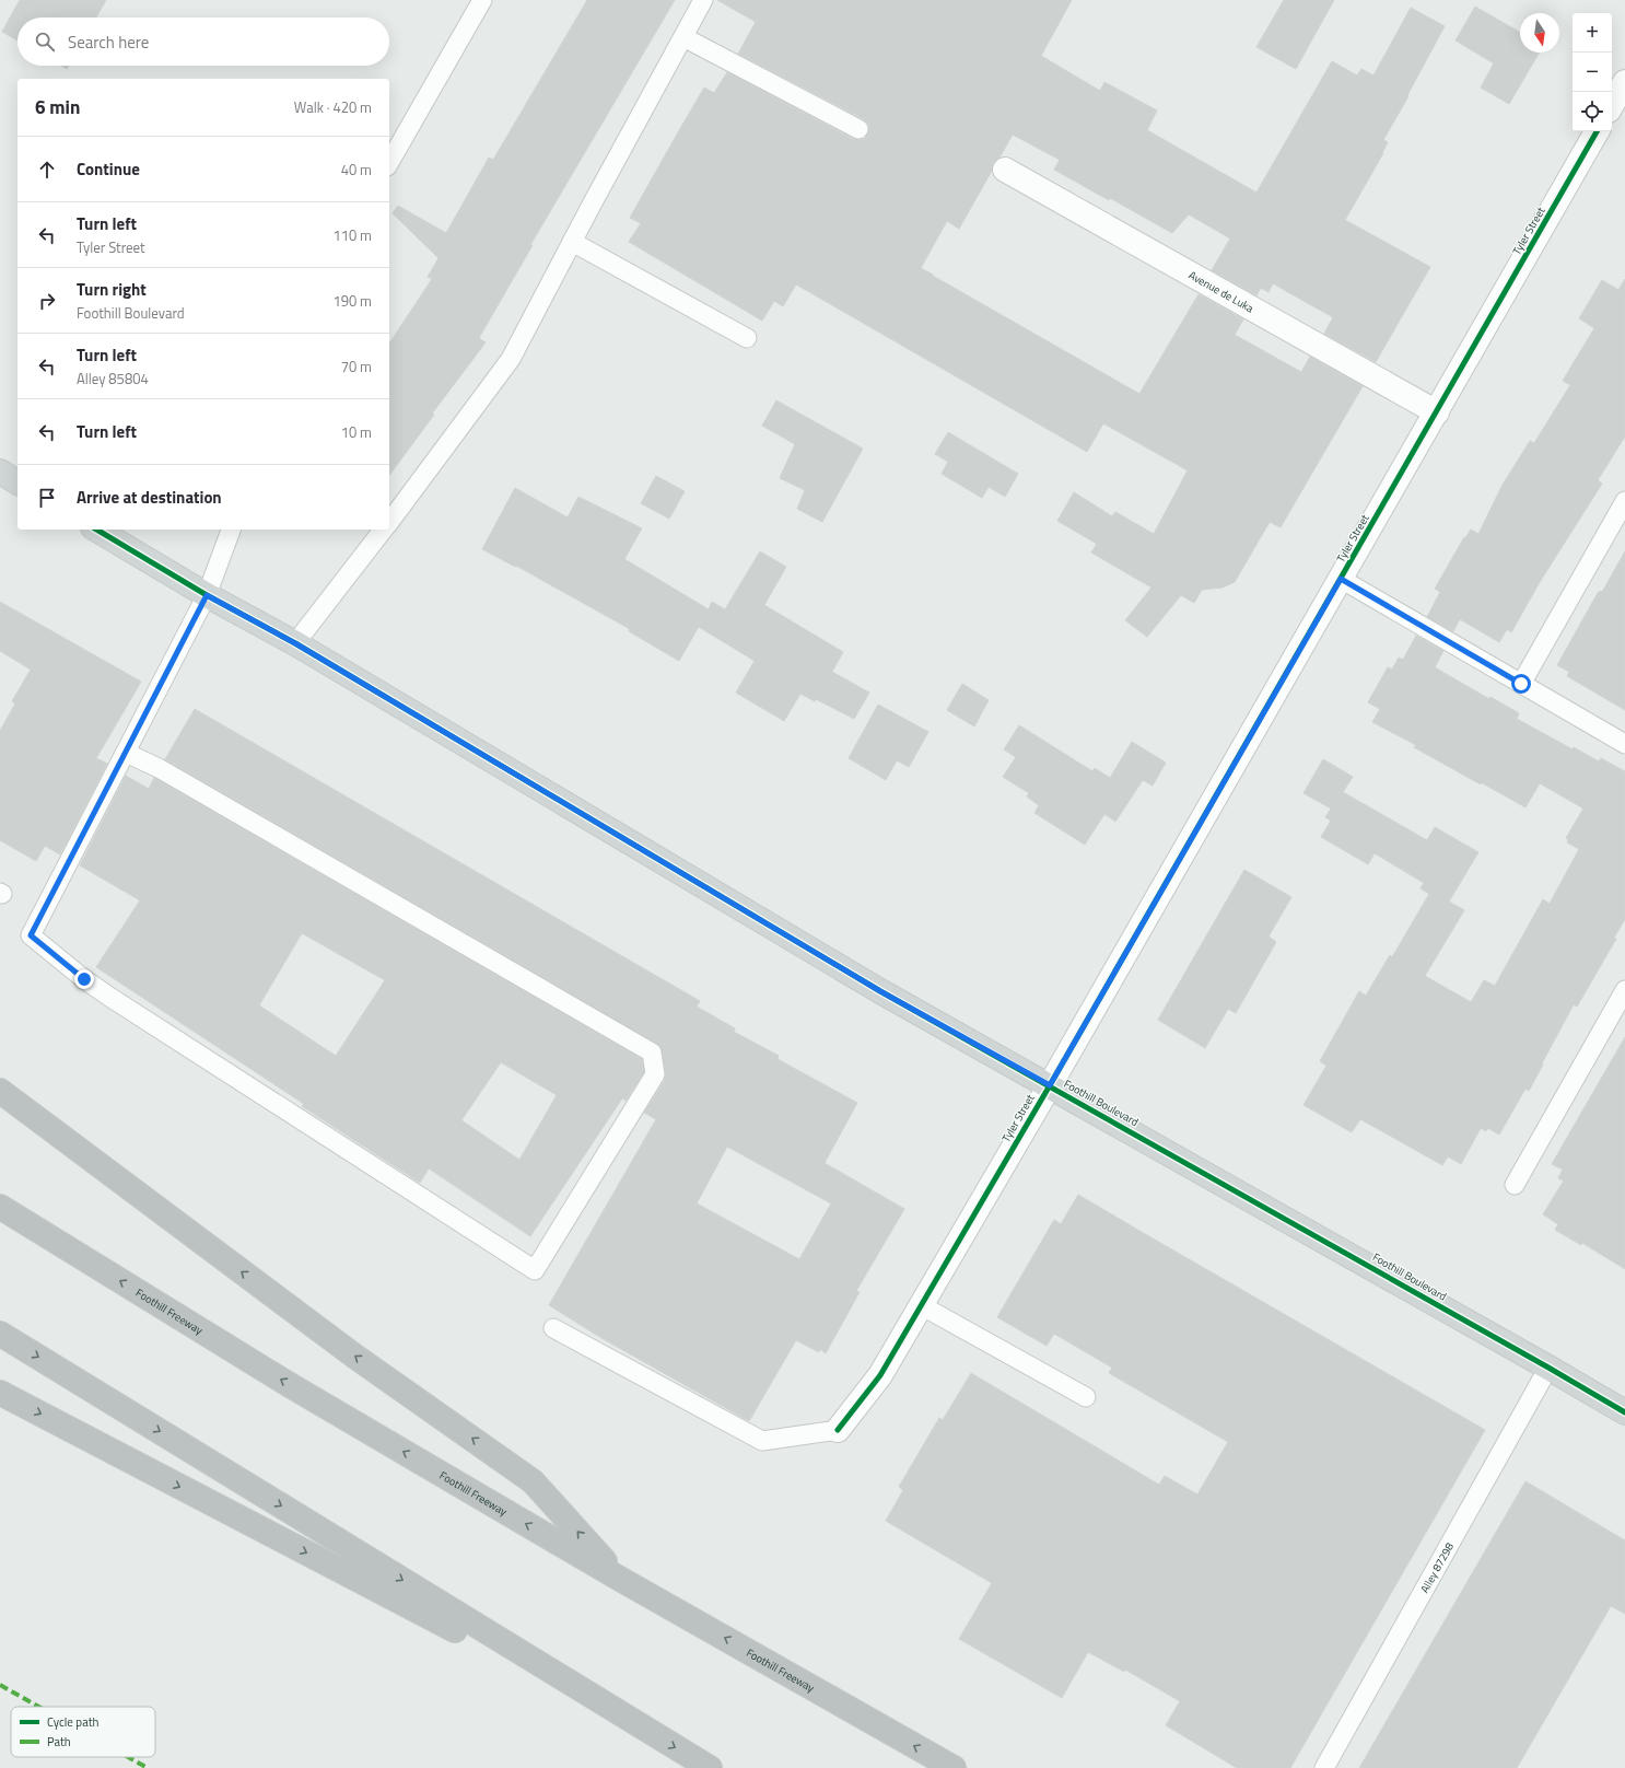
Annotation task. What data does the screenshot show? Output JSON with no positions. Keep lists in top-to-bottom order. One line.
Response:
{"streets":{"highway":["Foothill Freeway"],"main road":["Foothill Boulevard"],"street":["Tyler Street","Avenue de Luka"],"lane":["Alley 87298"]},"crossings":[["Tyler Street","Avenue de Luka"],["Tyler Street","Foothill Boulevard"],["Foothill Boulevard","Alley 87298"]],"legend":["Cycle path","Path"],"north":"bottom","page":{"map_buttons":["+","−"],"search":"Search here","heading":["6 min","Walk · 420 m"],"list":[["Continue","40 m"],["Turn left","Tyler Street","110 m"],["Turn right","Foothill Boulevard","190 m"],["Turn left","Alley 85804","70 m"],["Turn left","10 m"],"Arrive at destination"]}}
